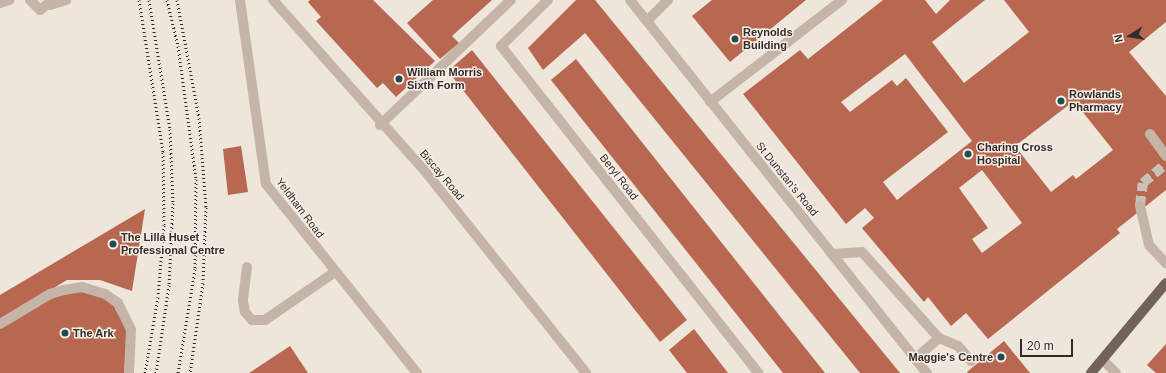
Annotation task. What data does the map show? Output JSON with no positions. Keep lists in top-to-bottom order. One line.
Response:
{"streets":{"street":["Biscay Road","Beryl Road","St Dunstan's Road","Yeldham Road"]},"places":["Reynolds Building","William Morris Sixth Form","Rowlands Pharmacy","Charing Cross Hospital","The Lilla Huset Professional Centre","The Ark","Maggie's Centre"],"scale_bar":"20 m","north":"left"}
